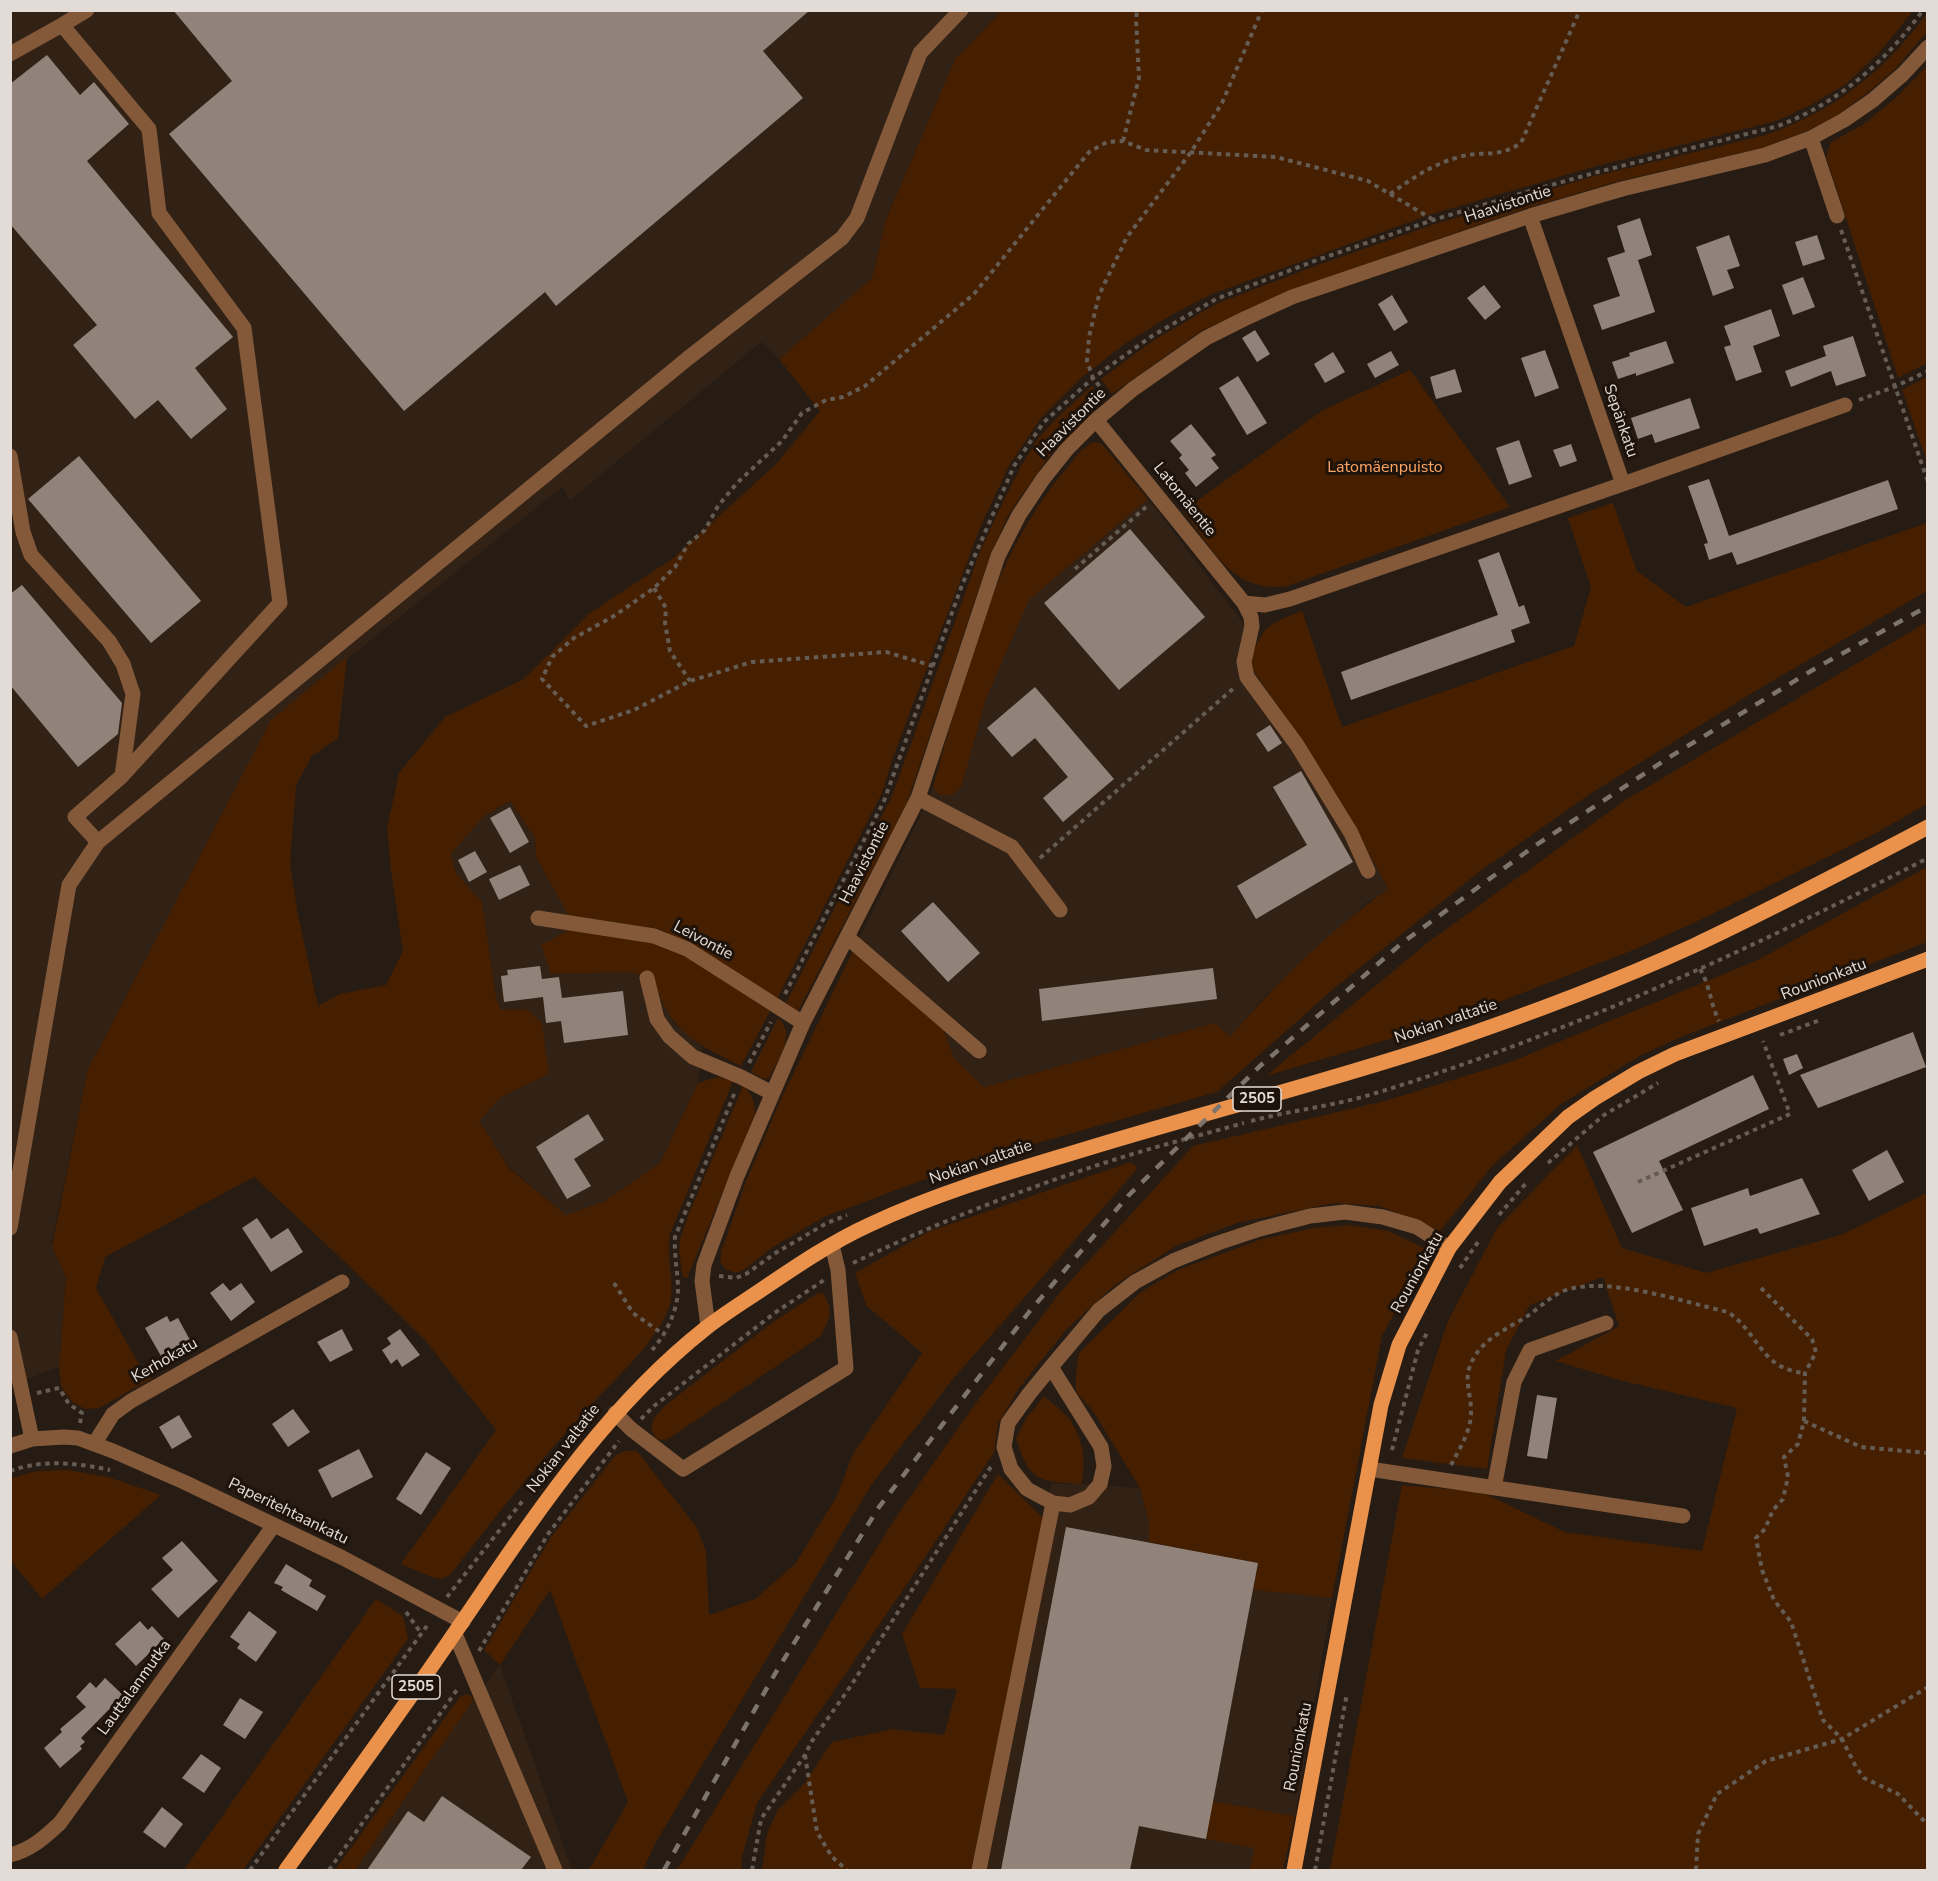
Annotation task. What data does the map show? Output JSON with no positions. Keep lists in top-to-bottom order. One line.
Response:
{"streets":{"main road":["Rounionkatu","Nokian valtatie","2505"],"street":["Haavistontie","Sepänkatu","Latomäentie","Leivontie","Kerhokatu","Paperitehtaankatu","Lauttalanmutka"]},"crossings":[["Haavistontie","Sepänkatu"],["Haavistontie","Latomäentie"],["Haavistontie","Leivontie"],["Haavistontie","Nokian valtatie"],["Nokian valtatie","Paperitehtaankatu"],["Kerhokatu","Paperitehtaankatu"],["Paperitehtaankatu","Lauttalanmutka"]],"parks":["Latomäenpuisto"]}
